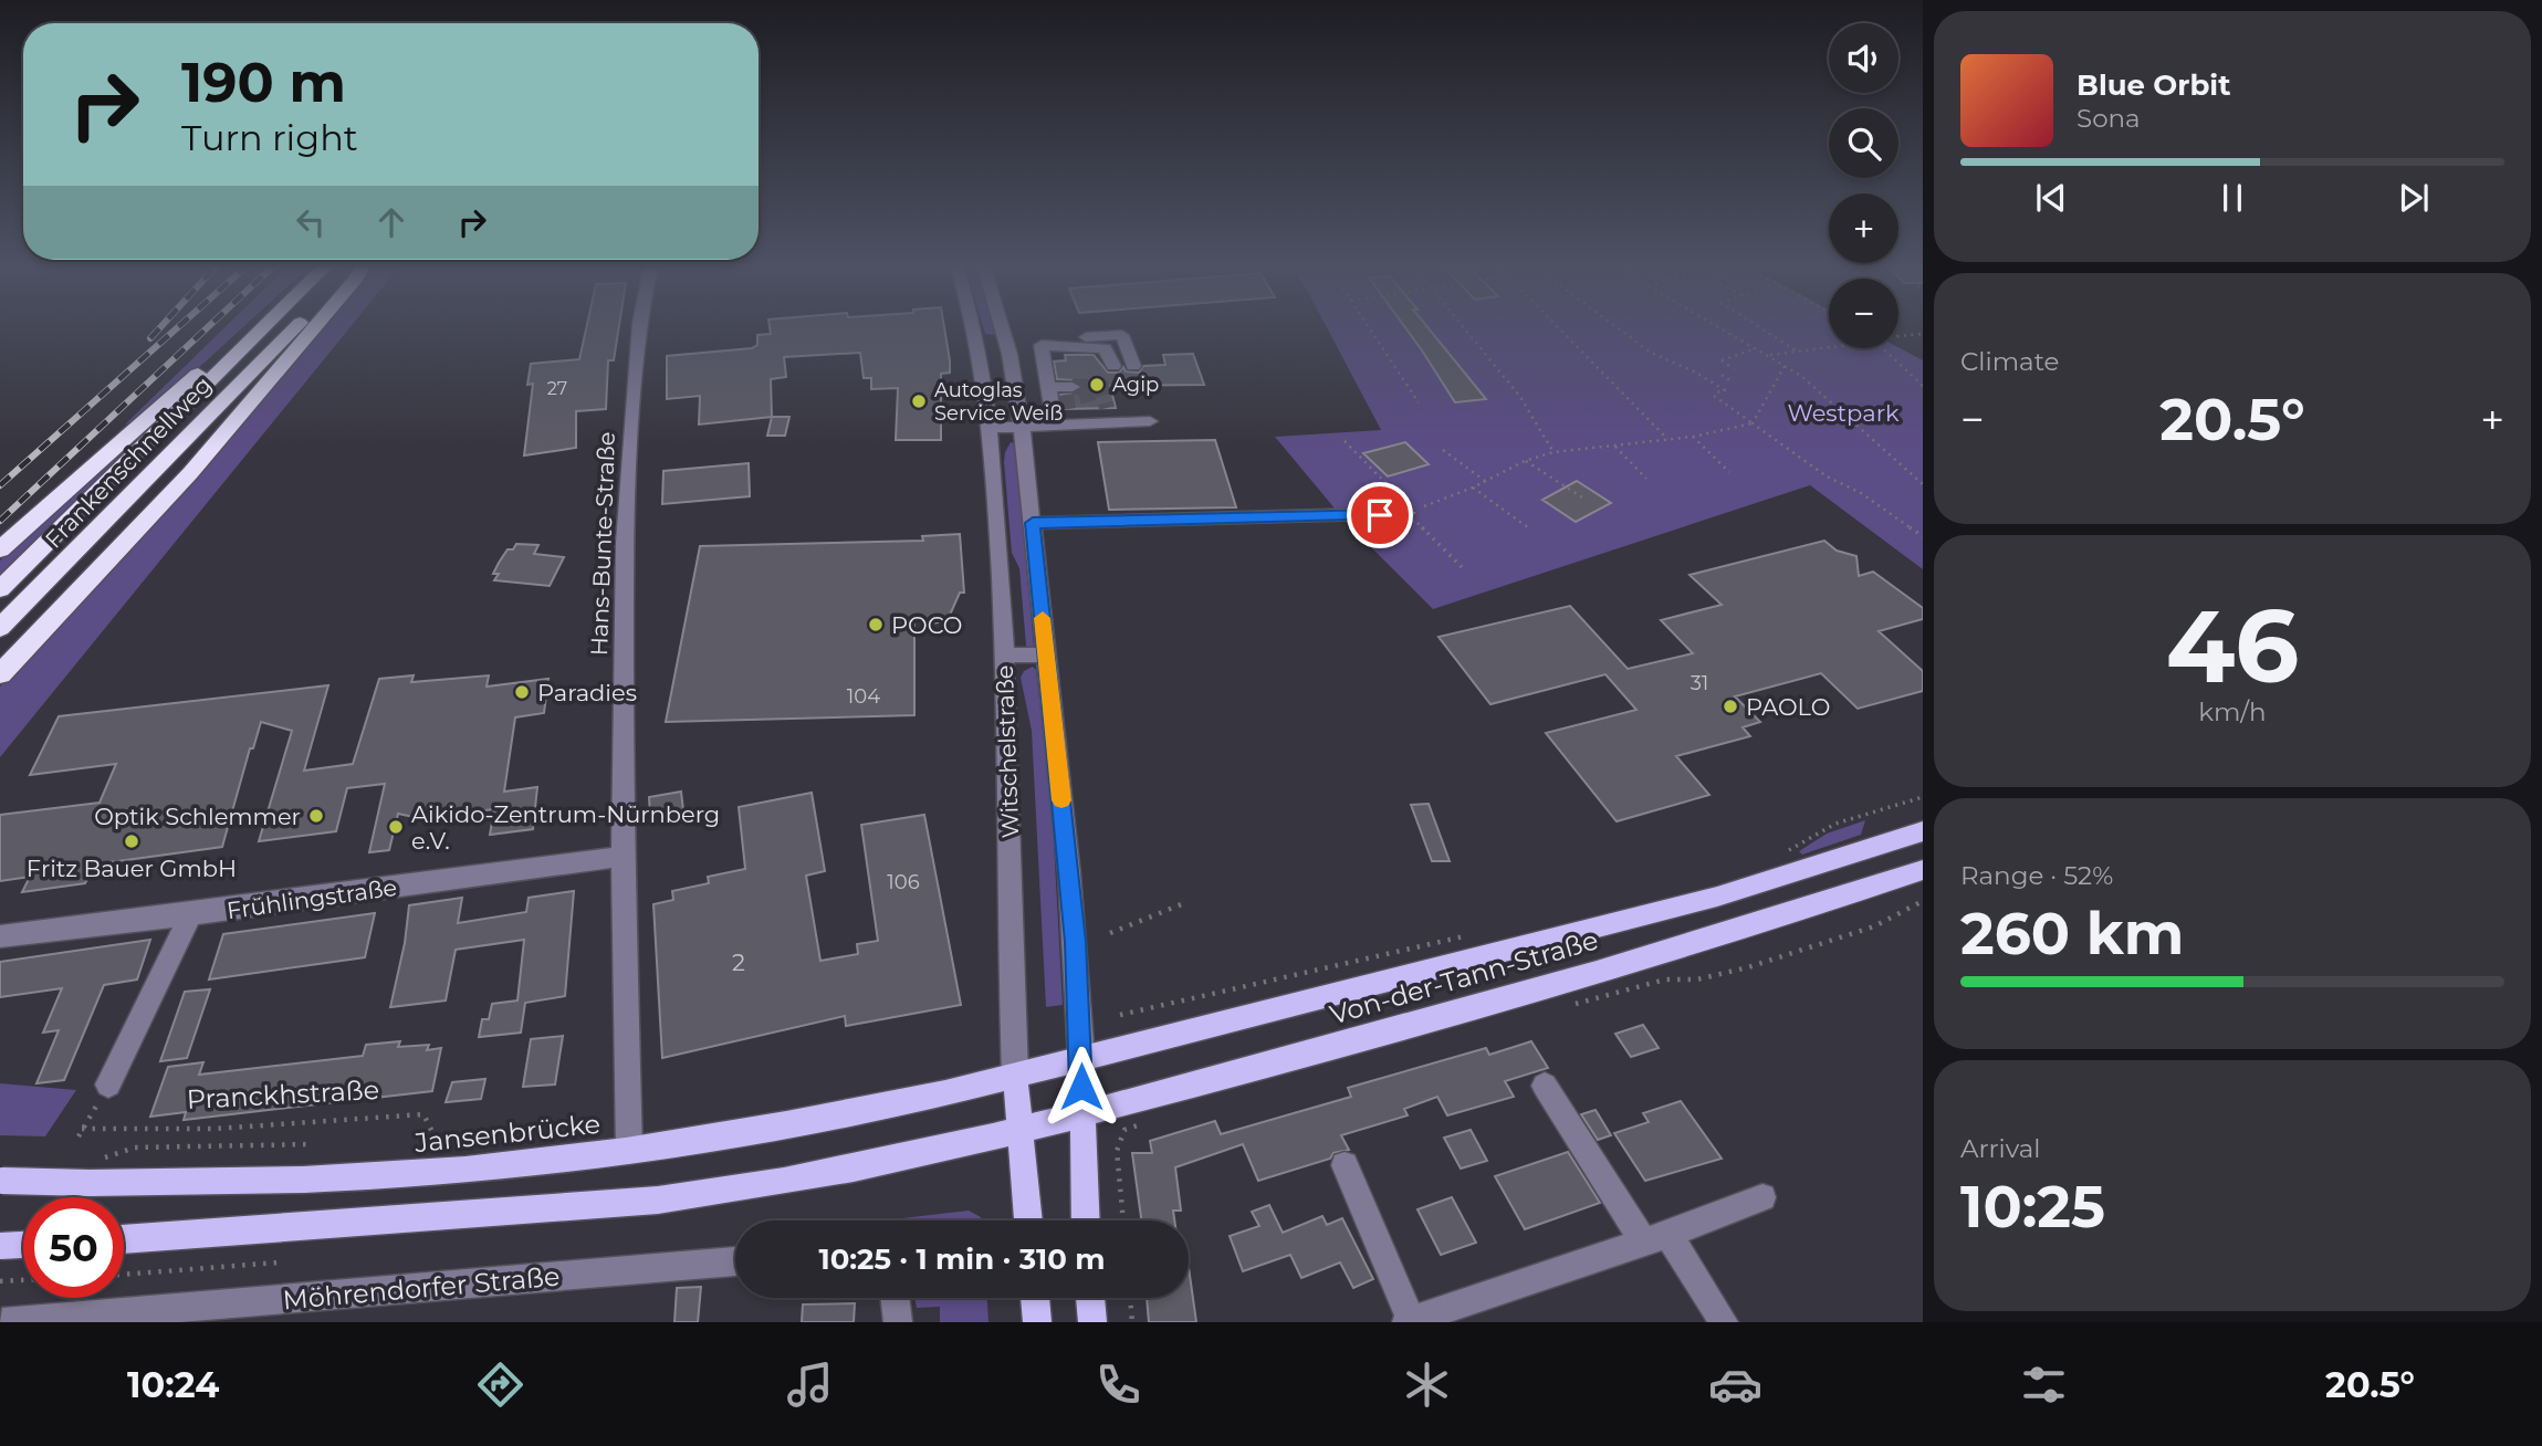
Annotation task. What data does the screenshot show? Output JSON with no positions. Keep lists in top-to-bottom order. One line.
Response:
{"streets":{"highway":["Frankenschnellweg"],"main road":["Von-der-Tann-Straße","Jansenbrücke"],"street":["Hans-Bunte-Straße","Witschelstraße","Frühlingstraße","Möhrendorfer Straße"],"path":["Pranckhstraße"]},"crossings":[["Hans-Bunte-Straße","Frühlingstraße"],["Hans-Bunte-Straße","Jansenbrücke"],["Witschelstraße","Von-der-Tann-Straße"],["Witschelstraße","Jansenbrücke"],["Von-der-Tann-Straße","Jansenbrücke"],["Pranckhstraße","Jansenbrücke"]],"parks":["Westpark"],"places":["Agip","Autoglas Service Weiß","POCO","Paradies","PAOLO","Optik Schlemmer","Aikido-Zentrum-Nürnberg e.V.","Fritz Bauer GmbH"],"house_numbers":["27","31","104","106","2"],"page":{"map_buttons":["+","−"],"turn":["190 m","Turn right"],"song":["Blue Orbit","Sona"],"tile":["Climate",["46","km/h"],["Range · 52%","260 km"],["Arrival","10:25"]],"heat":["−","20.5°","+"],"limit":"50","trip":"10:25 · 1 min · 310 m","tabs":["10:24","20.5°"]}}
